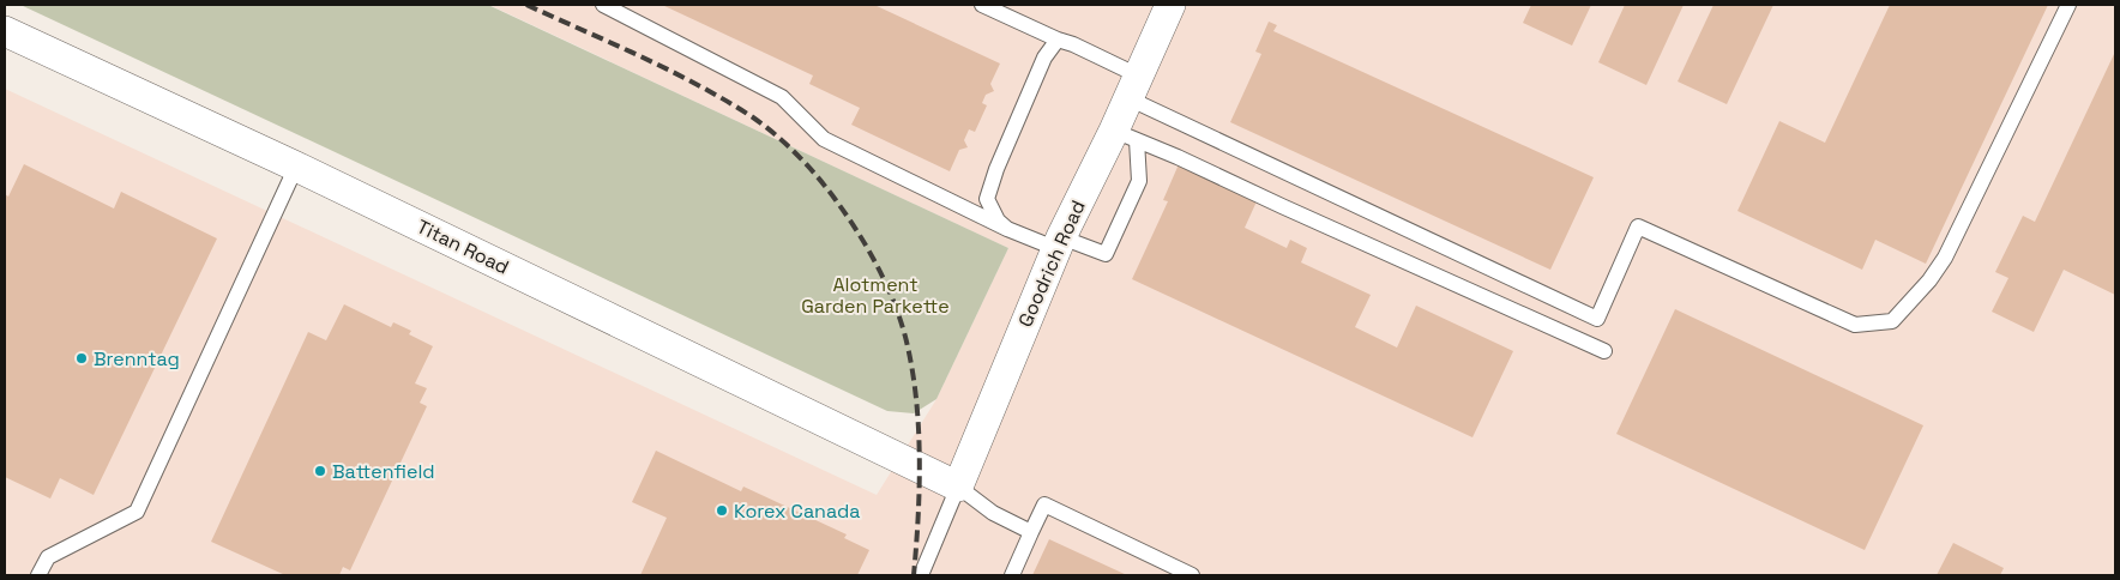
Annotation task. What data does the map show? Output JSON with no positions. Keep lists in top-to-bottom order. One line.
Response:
{"streets":{"street":["Titan Road","Goodrich Road"]},"crossings":[["Titan Road","Goodrich Road"]],"parks":["Alotment Garden Parkette"],"places":["Brenntag","Battenfield","Korex Canada"]}
